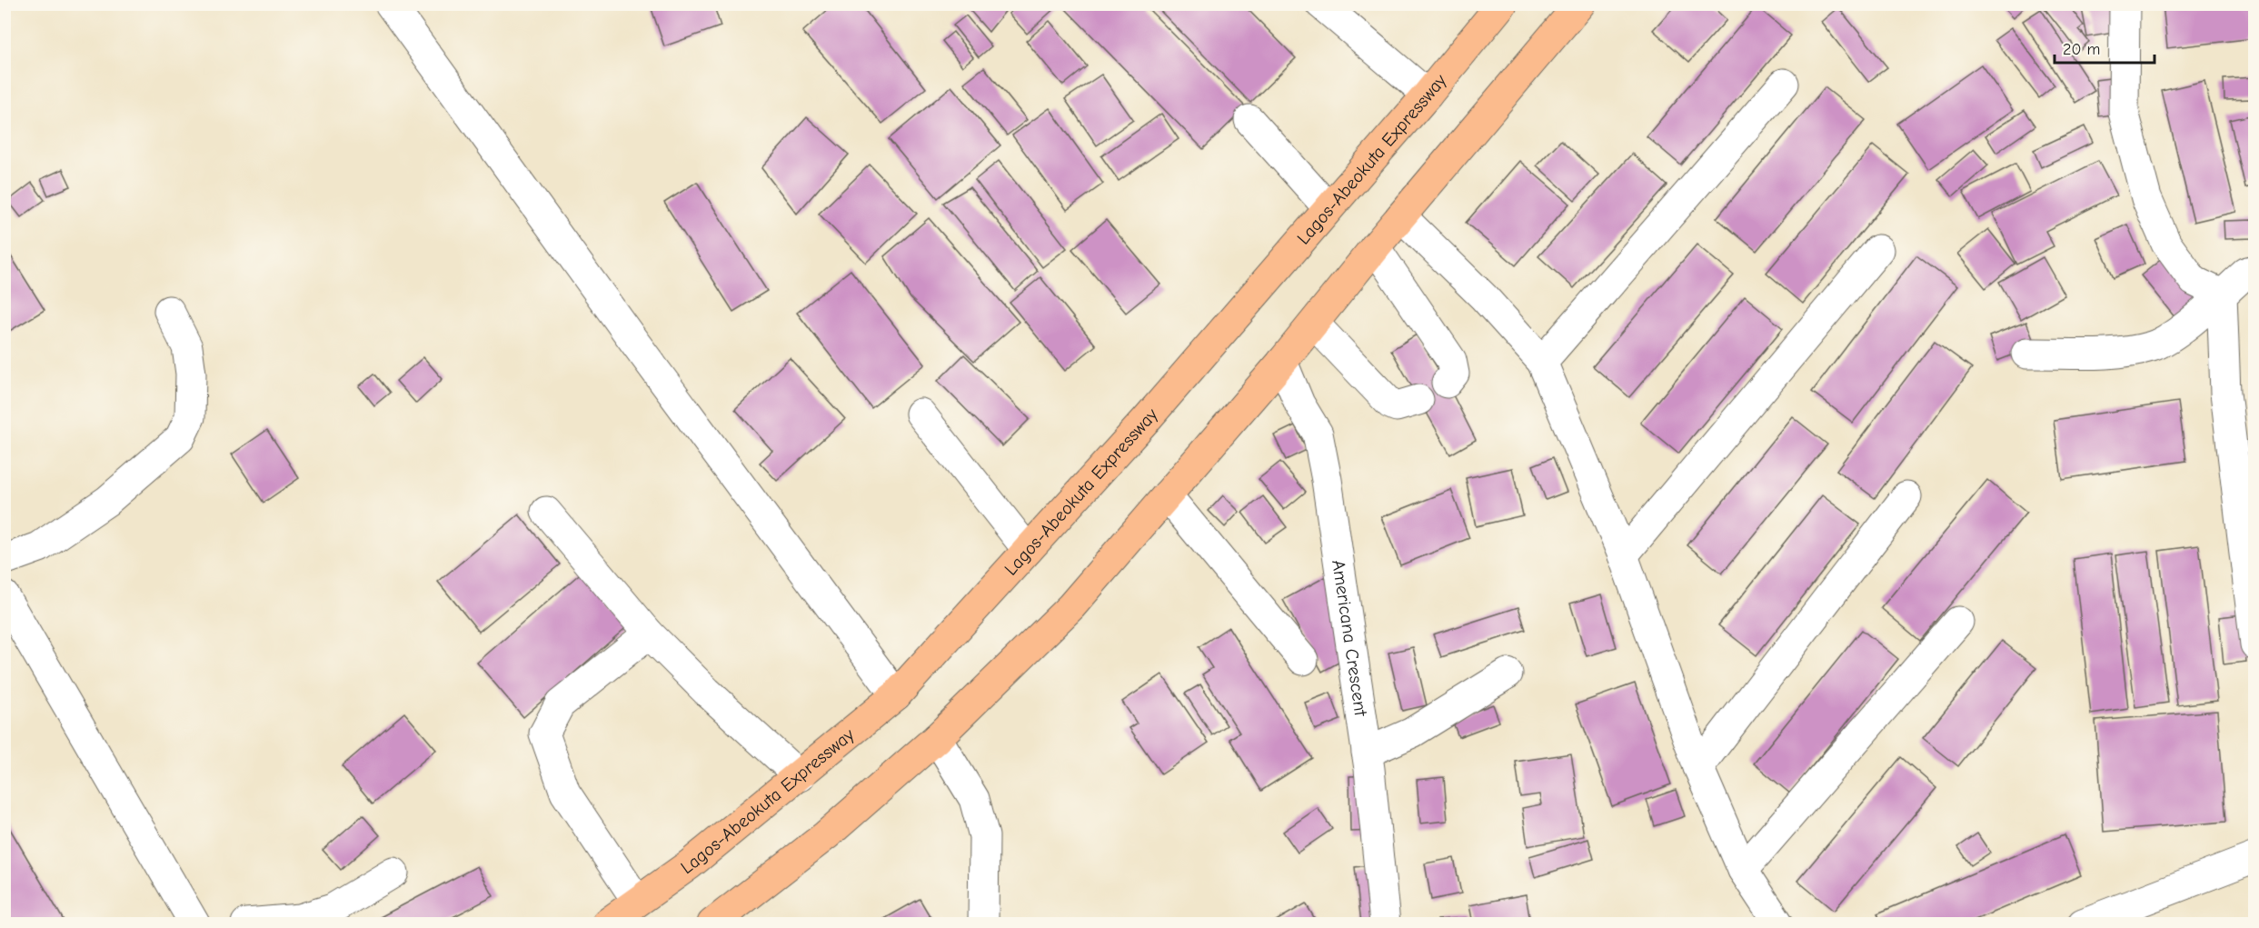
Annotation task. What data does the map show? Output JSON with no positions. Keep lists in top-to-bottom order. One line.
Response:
{"streets":{"highway":["Lagos-Abeokuta Expressway"],"street":["Americana Crescent"]},"scale_bar":"20 m"}
